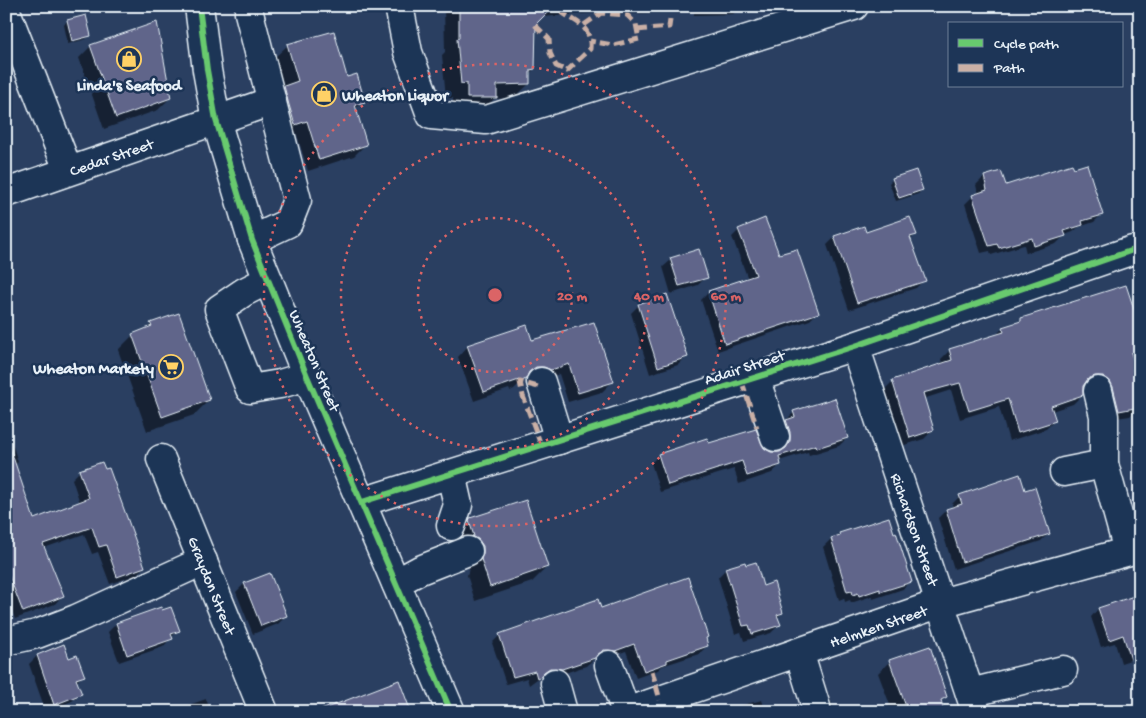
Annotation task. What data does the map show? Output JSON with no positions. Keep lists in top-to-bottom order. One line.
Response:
{"streets":{"street":["Cedar Street","Wheaton Street","Adair Street","Richardson Street","Graydon Street","Helmken Street"]},"crossings":[["Cedar Street","Wheaton Street"],["Wheaton Street","Adair Street"],["Adair Street","Richardson Street"],["Richardson Street","Helmken Street"]],"places":{"shop":["Linda's Seafood","Wheaton Liquor"],"supermarket":["Wheaton Markety"]},"legend":["Cycle path","Path"],"rings":["20 m","40 m","60 m"]}
